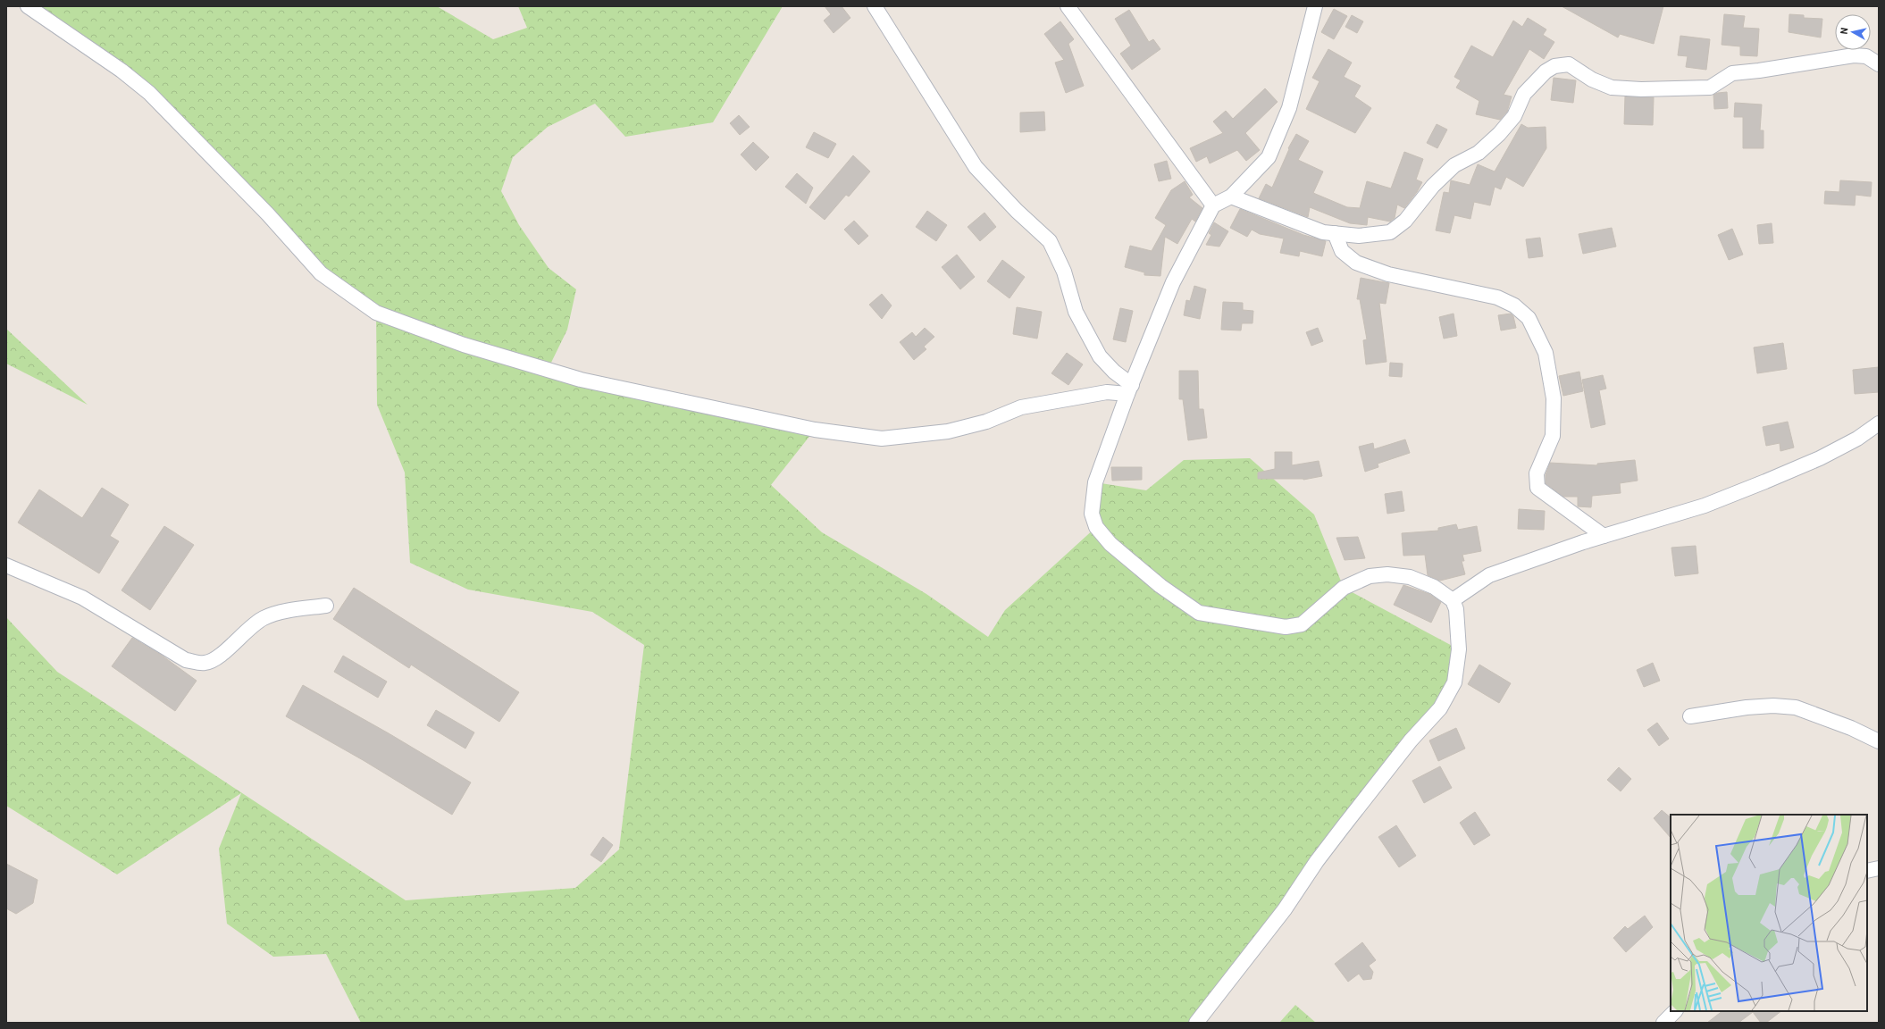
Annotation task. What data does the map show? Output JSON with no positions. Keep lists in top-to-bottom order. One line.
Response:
{"north":"left"}
